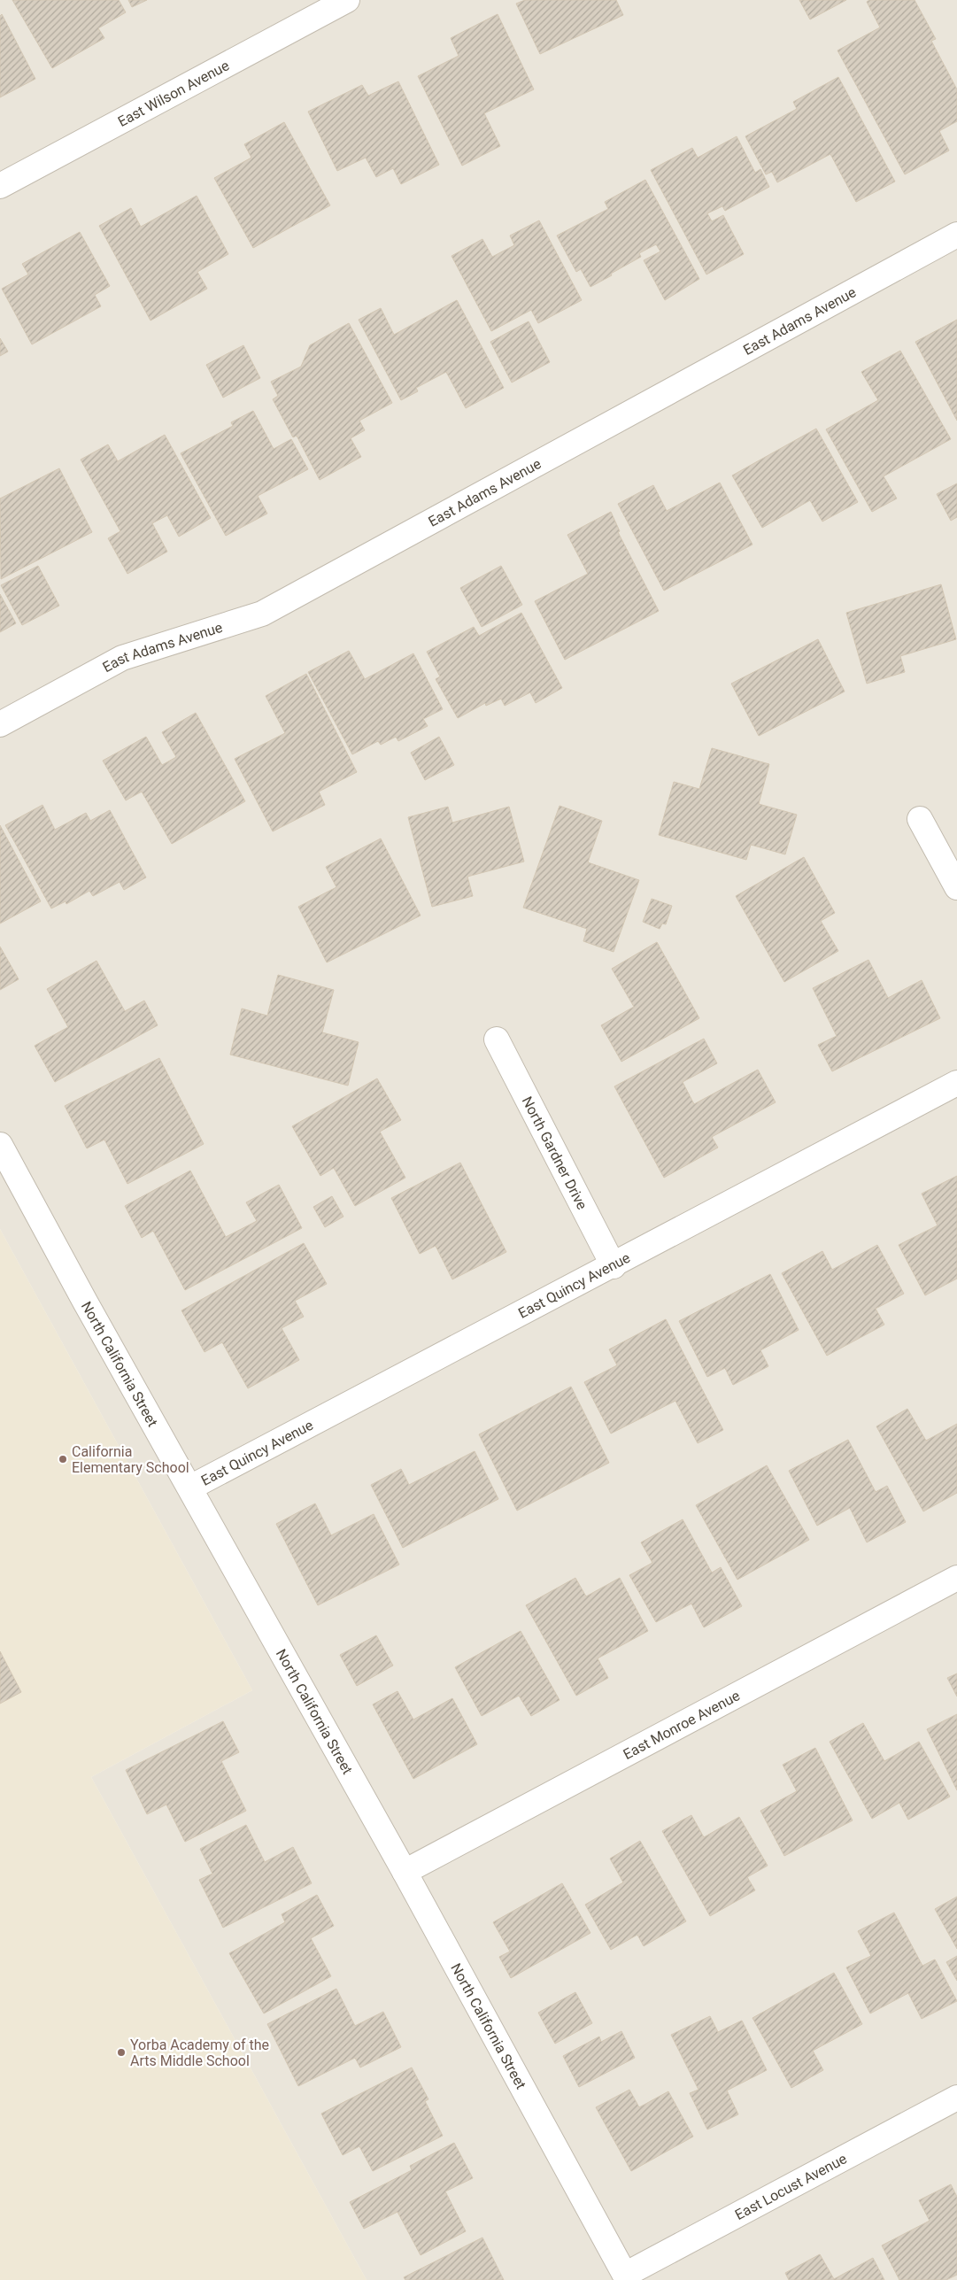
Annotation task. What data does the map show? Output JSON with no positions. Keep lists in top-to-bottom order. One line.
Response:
{"streets":{"street":["East Wilson Avenue","East Adams Avenue","North Gardner Drive","East Quincy Avenue","North California Street","East Monroe Avenue","East Locust Avenue"]},"crossings":[["North Gardner Drive","East Quincy Avenue"],["East Quincy Avenue","North California Street"],["North California Street","East Monroe Avenue"],["North California Street","East Locust Avenue"]],"places":["California Elementary School","Yorba Academy of the Arts Middle School"]}
